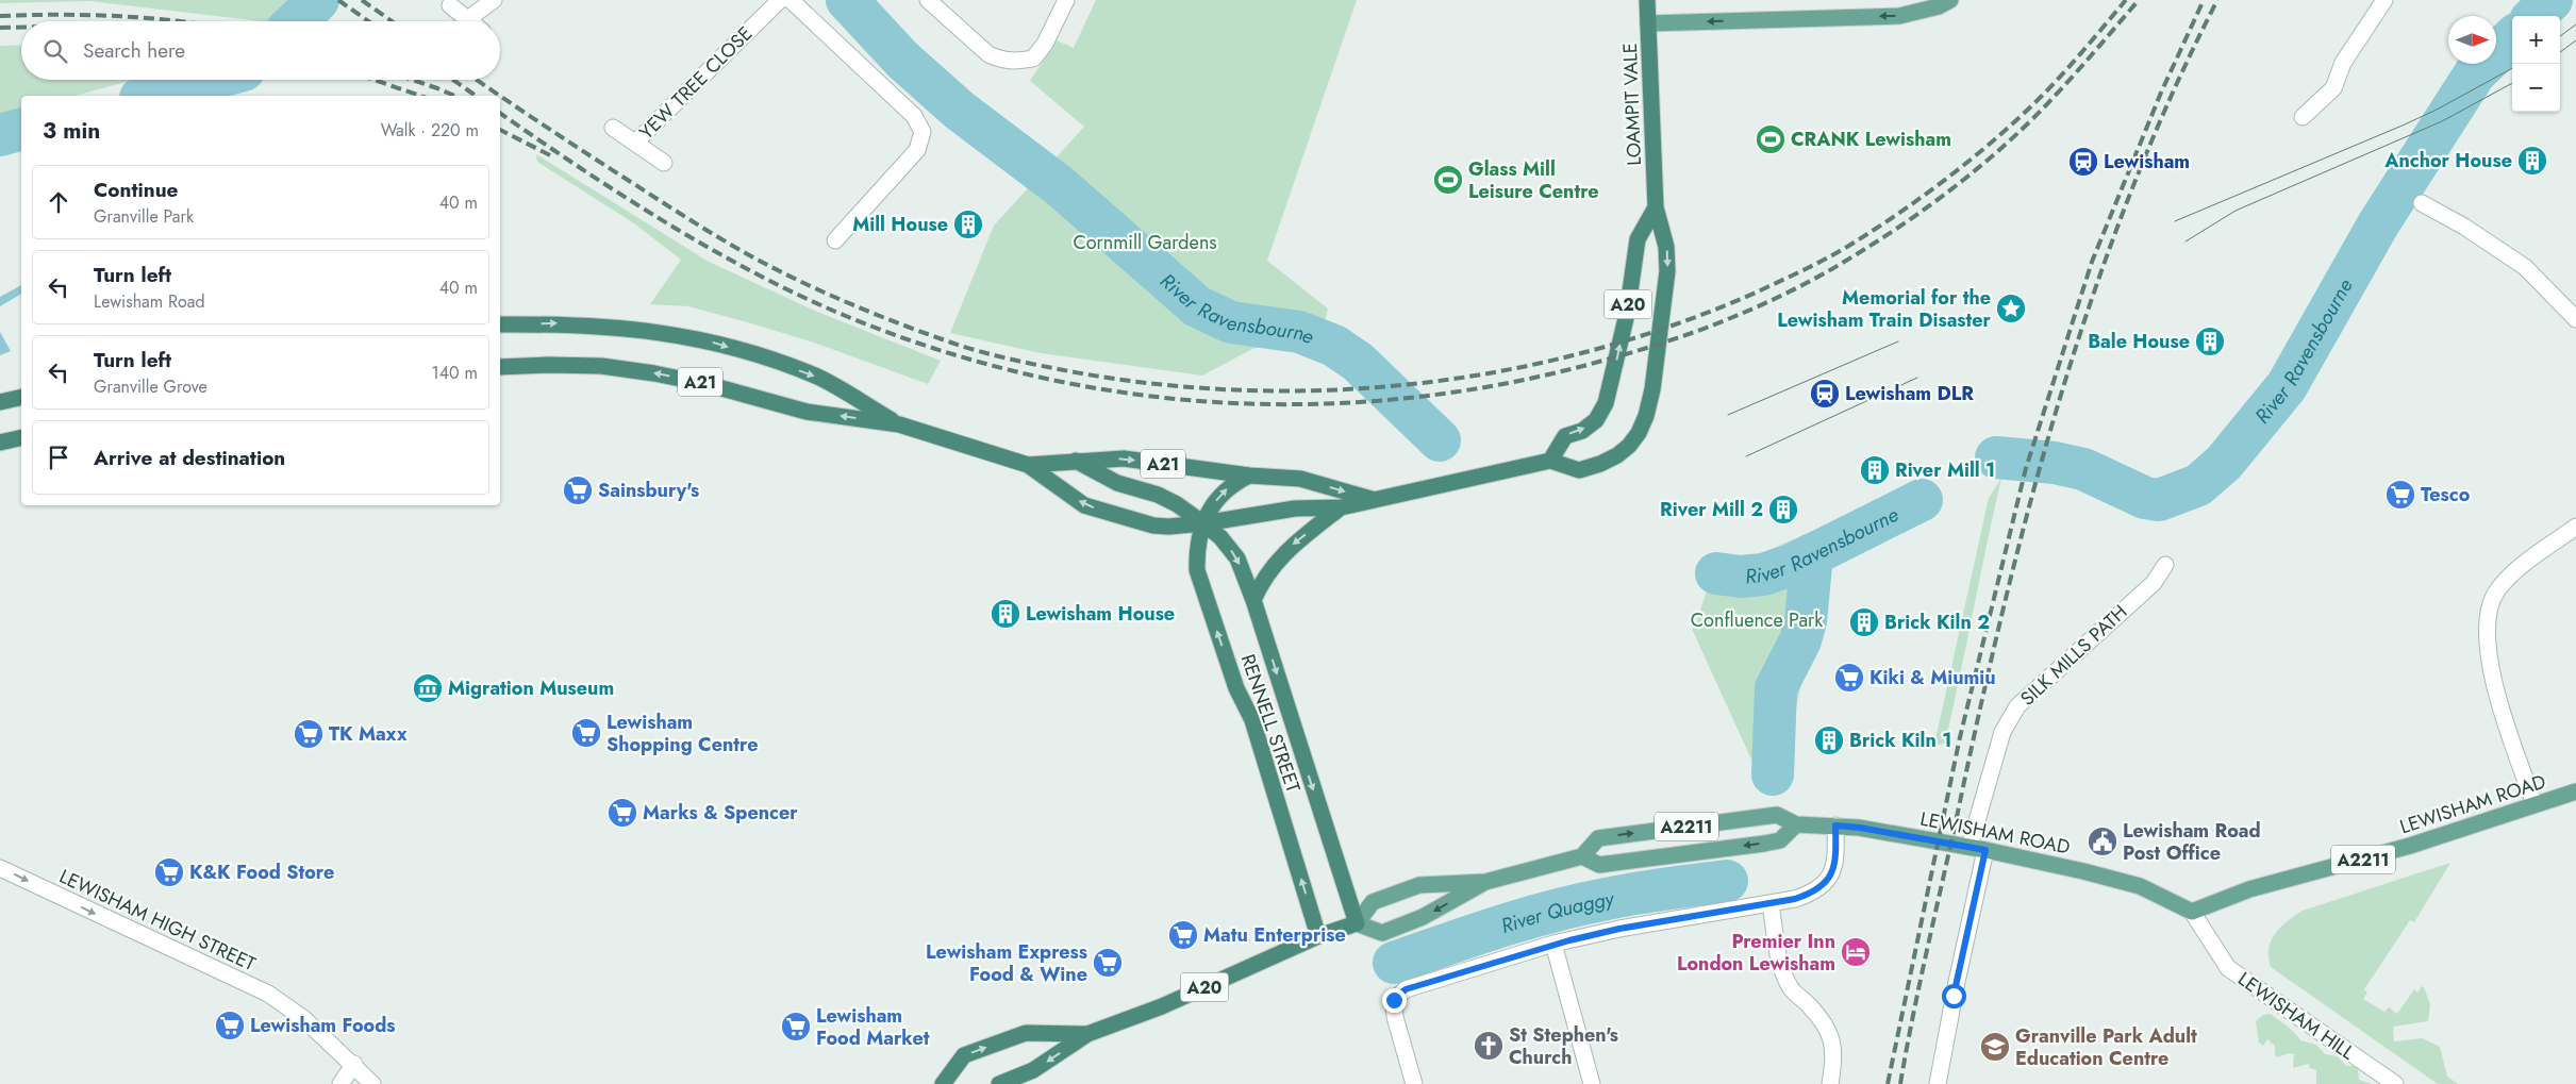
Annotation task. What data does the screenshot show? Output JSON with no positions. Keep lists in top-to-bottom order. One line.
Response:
{"streets":{"highway":["LOAMPIT VALE","A20","A21","RENNELL STREET"],"main road":["LEWISHAM ROAD","A2211"],"street":["YEW TREE CLOSE","SILK MILLS PATH","LEWISHAM HIGH STREET","LEWISHAM HILL"]},"crossings":[["LOAMPIT VALE","A20"],["A20","RENNELL STREET"],["A20","LEWISHAM ROAD"],["A21","RENNELL STREET"],["SILK MILLS PATH","LEWISHAM ROAD"],["RENNELL STREET","LEWISHAM ROAD"],["LEWISHAM ROAD","A2211"],["LEWISHAM ROAD","LEWISHAM HILL"]],"one_way":["LEWISHAM HIGH STREET"],"water":["River Ravensbourne","River Quaggy"],"parks":["Cornmill Gardens","Confluence Park"],"places":{"sports":["CRANK Lewisham","Glass Mill Leisure Centre"],"building":["Anchor House","Mill House","Bale House","River Mill 1","River Mill 2","Lewisham House","Brick Kiln 2","Brick Kiln 1"],"station":["Lewisham","Lewisham DLR"],"place":["Memorial for the Lewisham Train Disaster"],"supermarket":["Sainsbury's","Tesco","Kiki & Miumiu","Lewisham Shopping Centre","TK Maxx","Marks & Spencer","K&K Food Store","Matu Enterprise","Lewisham Express Food & Wine","Lewisham Foods","Lewisham Food Market"],"museum":["Migration Museum"],"public building":["Lewisham Road Post Office"],"hotel":["Premier Inn London Lewisham"],"church":["St Stephen's Church"],"school or university":["Granville Park Adult Education Centre"]},"north":"right","page":{"map_buttons":["+","−"],"search":"Search here","heading":["3 min","Walk · 220 m"],"list":[["Continue","Granville Park","40 m"],["Turn left","Lewisham Road","40 m"],["Turn left","Granville Grove","140 m"],"Arrive at destination"]}}
